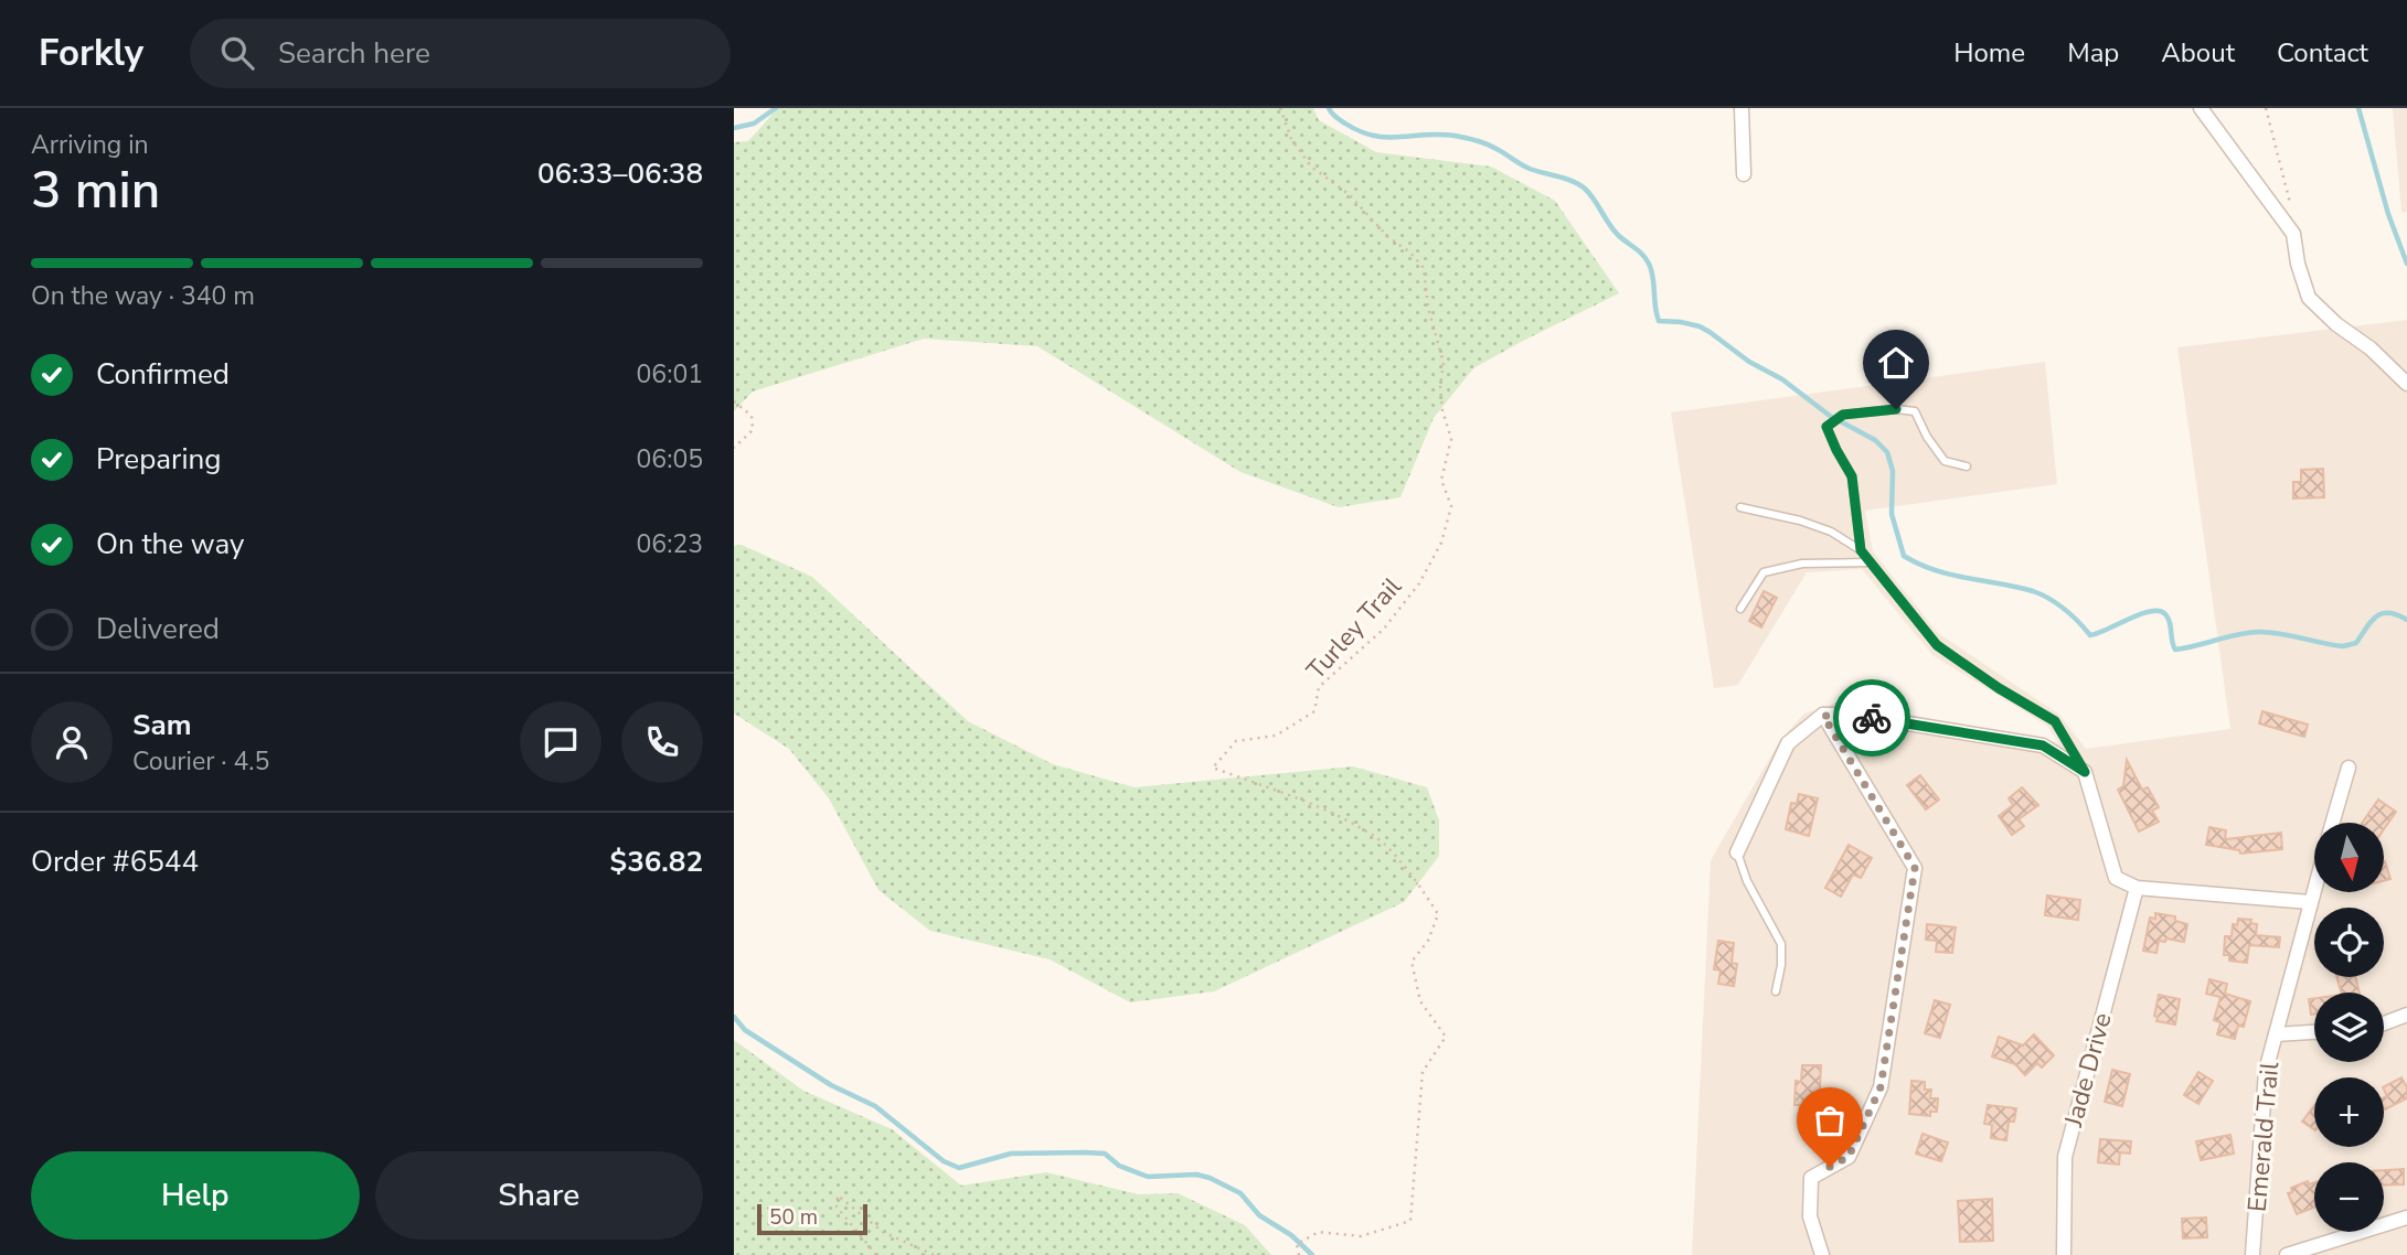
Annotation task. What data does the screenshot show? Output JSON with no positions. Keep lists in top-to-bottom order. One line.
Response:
{"streets":{"street":["Jade Drive","Emerald Trail"],"path":["Turley Trail"]},"scale_bar":"50 m","north":"bottom","page":{"header":"Forkly","search":"Search here","nav":["Home","Map","About","Contact"],"heading":["3 min","Arriving in","06:33–06:38"],"panel":["Sam","Courier · 4.5","Order #6544","$36.82"],"bar":"On the way · 340 m","list":[["Confirmed","06:01"],["Preparing","06:05"],["On the way","06:23"],"Delivered"],"map_buttons":["+","−"],"buttons":["Help","Share"],"scale":"50 m"}}
